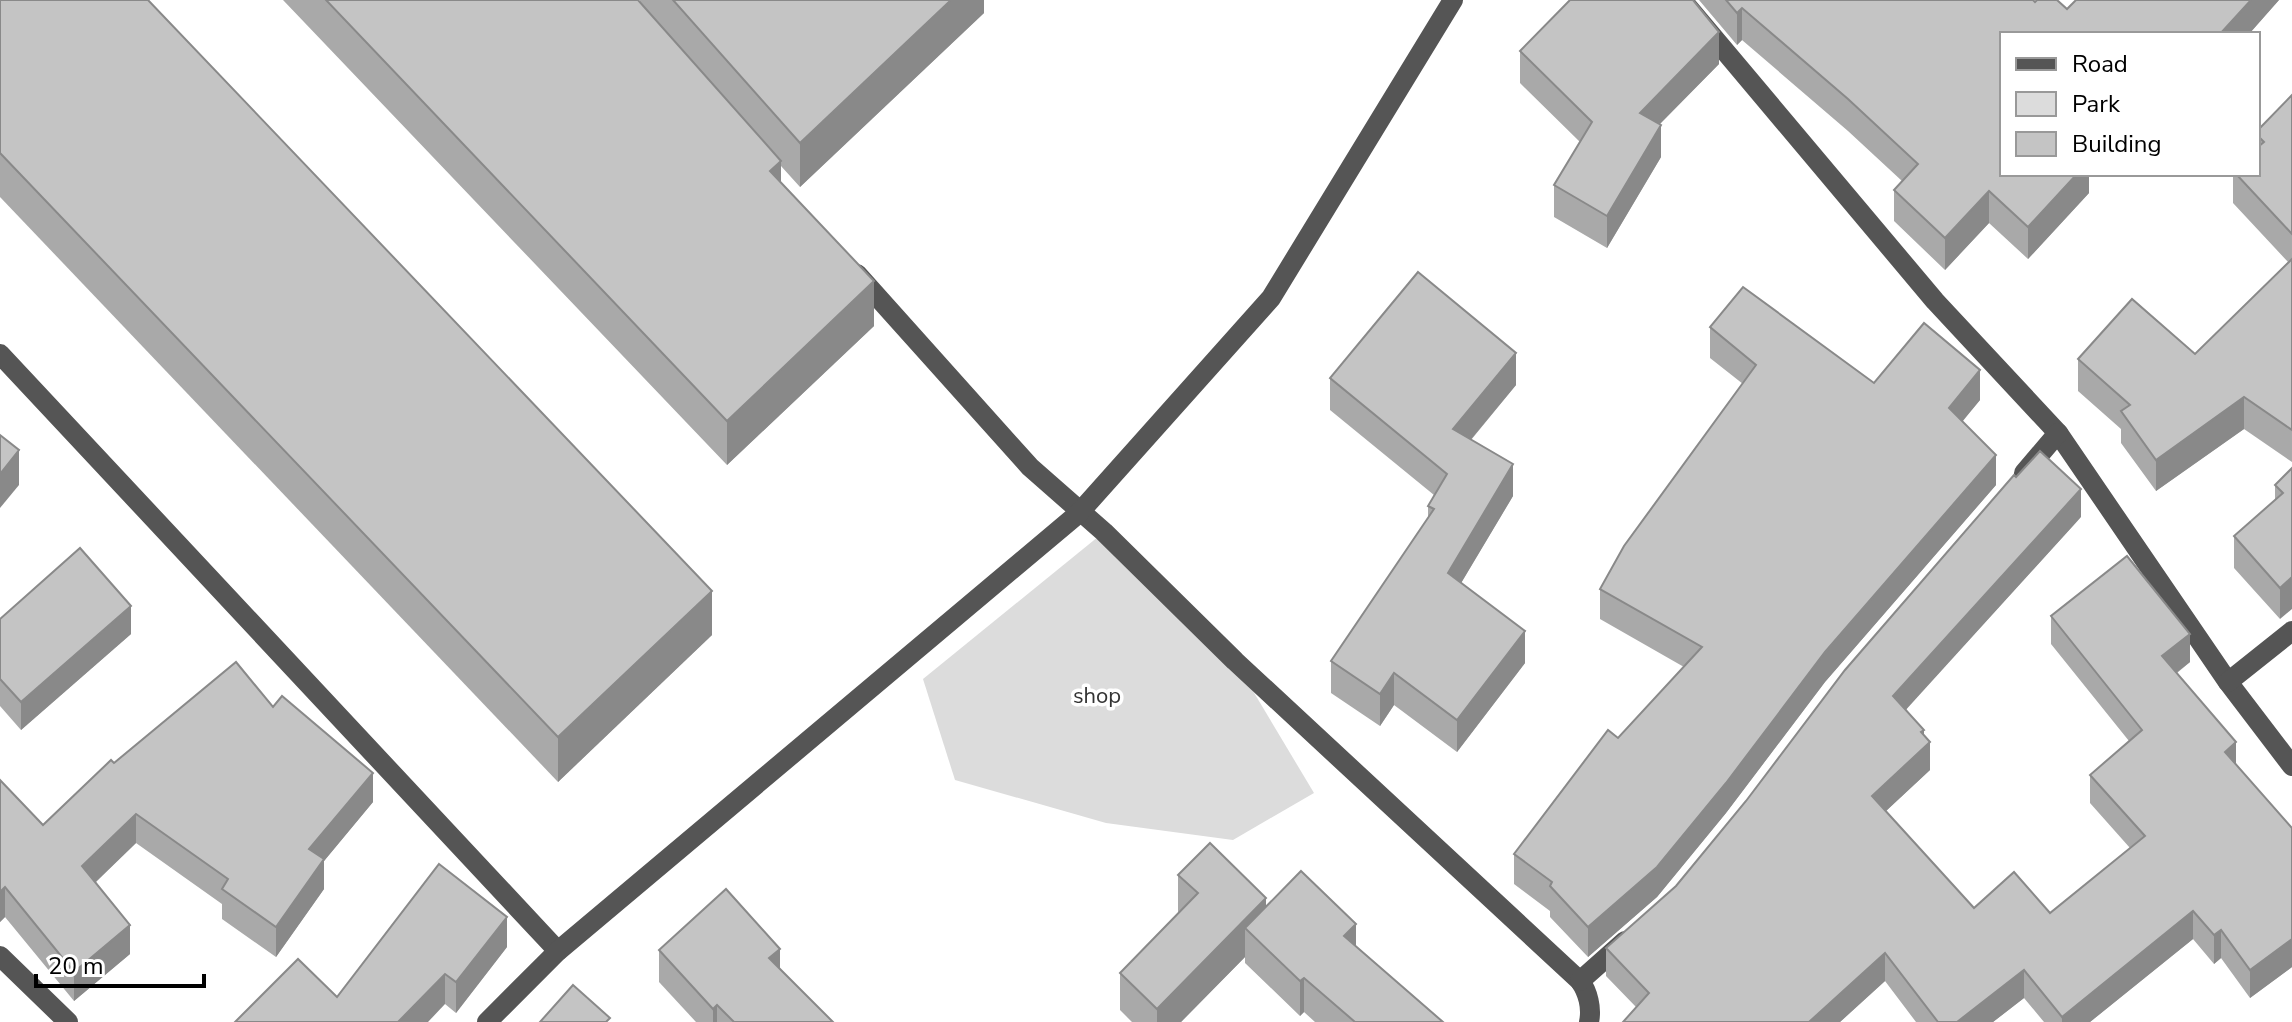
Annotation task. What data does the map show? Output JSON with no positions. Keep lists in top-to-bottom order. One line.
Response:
{"parks":["shop"],"legend":["Road","Park","Building"],"scale_bar":"20 m"}
